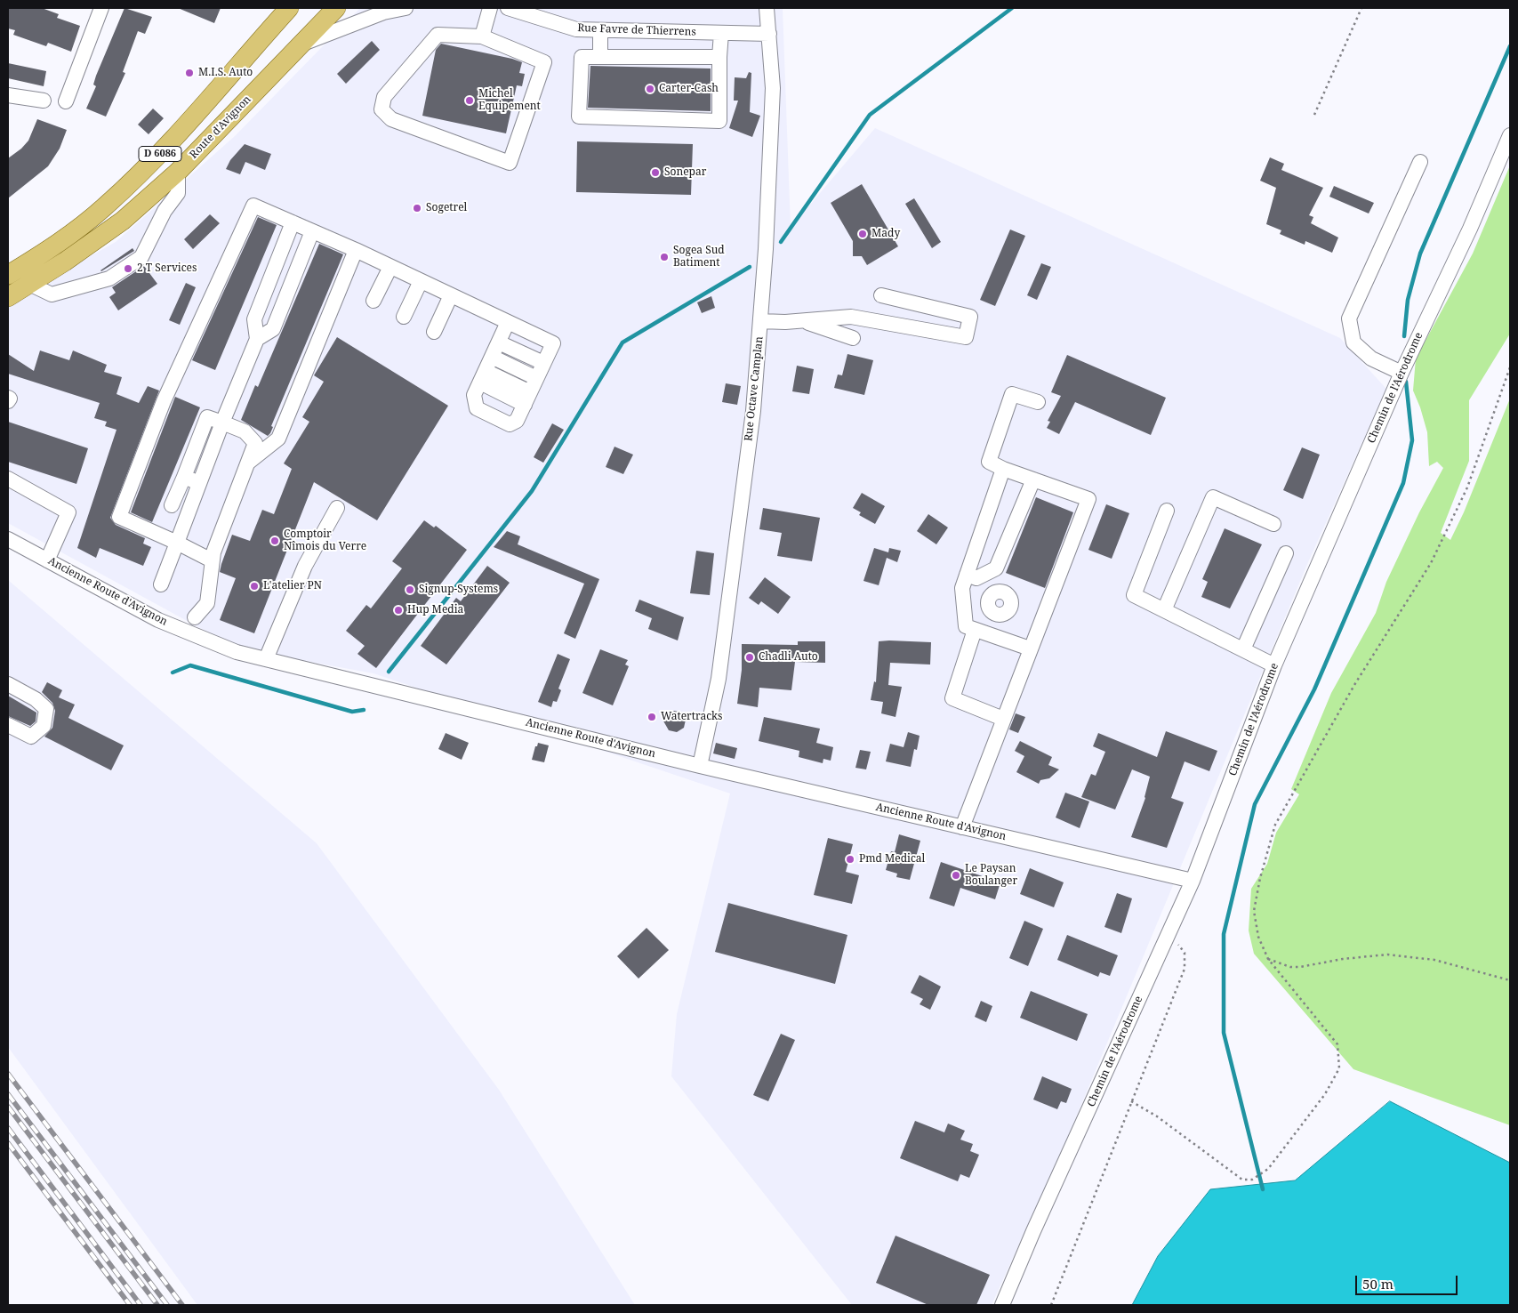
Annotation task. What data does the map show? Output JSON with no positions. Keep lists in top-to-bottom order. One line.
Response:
{"streets":{"main road":["Route d'Avignon","D 6086"],"street":["Rue Favre de Thierrens","Chemin de l'Aérodrome","Rue Octave Camplan","Ancienne Route d'Avignon"]},"crossings":[["Rue Favre de Thierrens","Rue Octave Camplan"],["Chemin de l'Aérodrome","Ancienne Route d'Avignon"],["Rue Octave Camplan","Ancienne Route d'Avignon"]],"places":["M.I.S. Auto","Carter-Cash","Michel Equipement","Sonepar","Sogetrel","Mady","Sogea Sud Batiment","2 T Services","Comptoir Nîmois du Verre","L'atelier PN","Signup-Systems","Hup Media","Chadli Auto","Watertracks","Pmd Medical","Le Paysan Boulanger"],"scale_bar":"50 m"}
